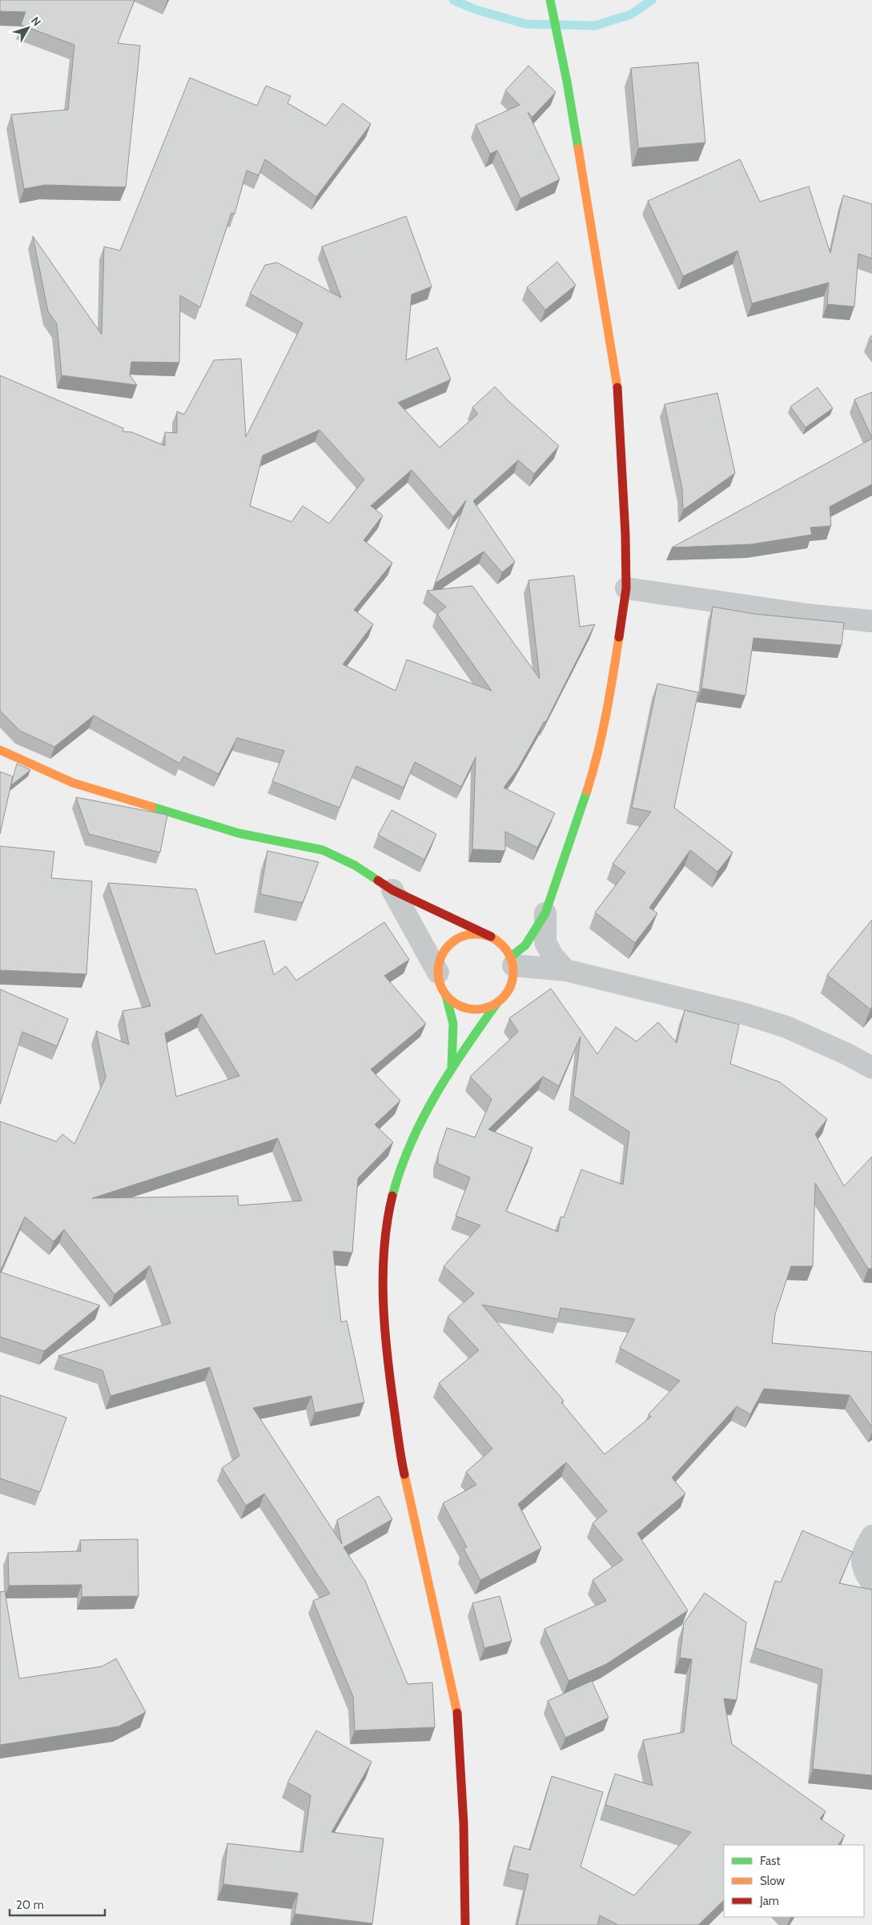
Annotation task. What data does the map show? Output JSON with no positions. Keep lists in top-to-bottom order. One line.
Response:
{"legend":["Fast","Slow","Jam"],"scale_bar":"20 m","north":"top right"}
